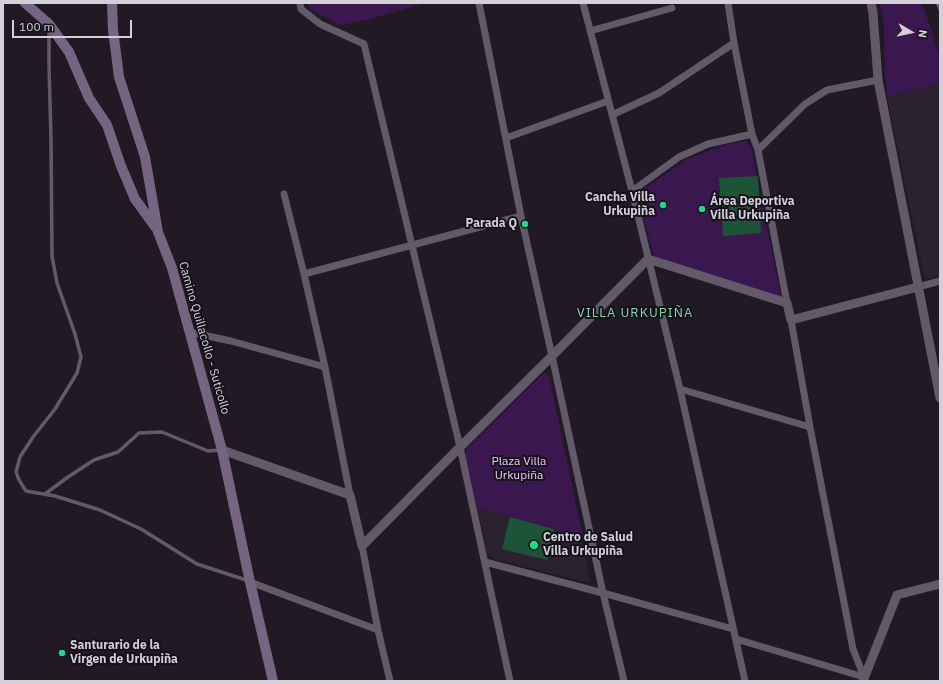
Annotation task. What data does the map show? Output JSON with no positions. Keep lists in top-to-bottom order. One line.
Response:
{"streets":{"main road":["Camino Quillacollo - Suticollo"]},"districts":["VILLA URKUPIÑA"],"parks":["Plaza Villa Urkupiña"],"places":["Cancha Villa Urkupiña","Área Deportiva Villa Urkupiña","Parada Q","Centro de Salud Villa Urkupiña","Santurario de la Virgen de Urkupiña"],"scale_bar":"100 m","north":"right"}
